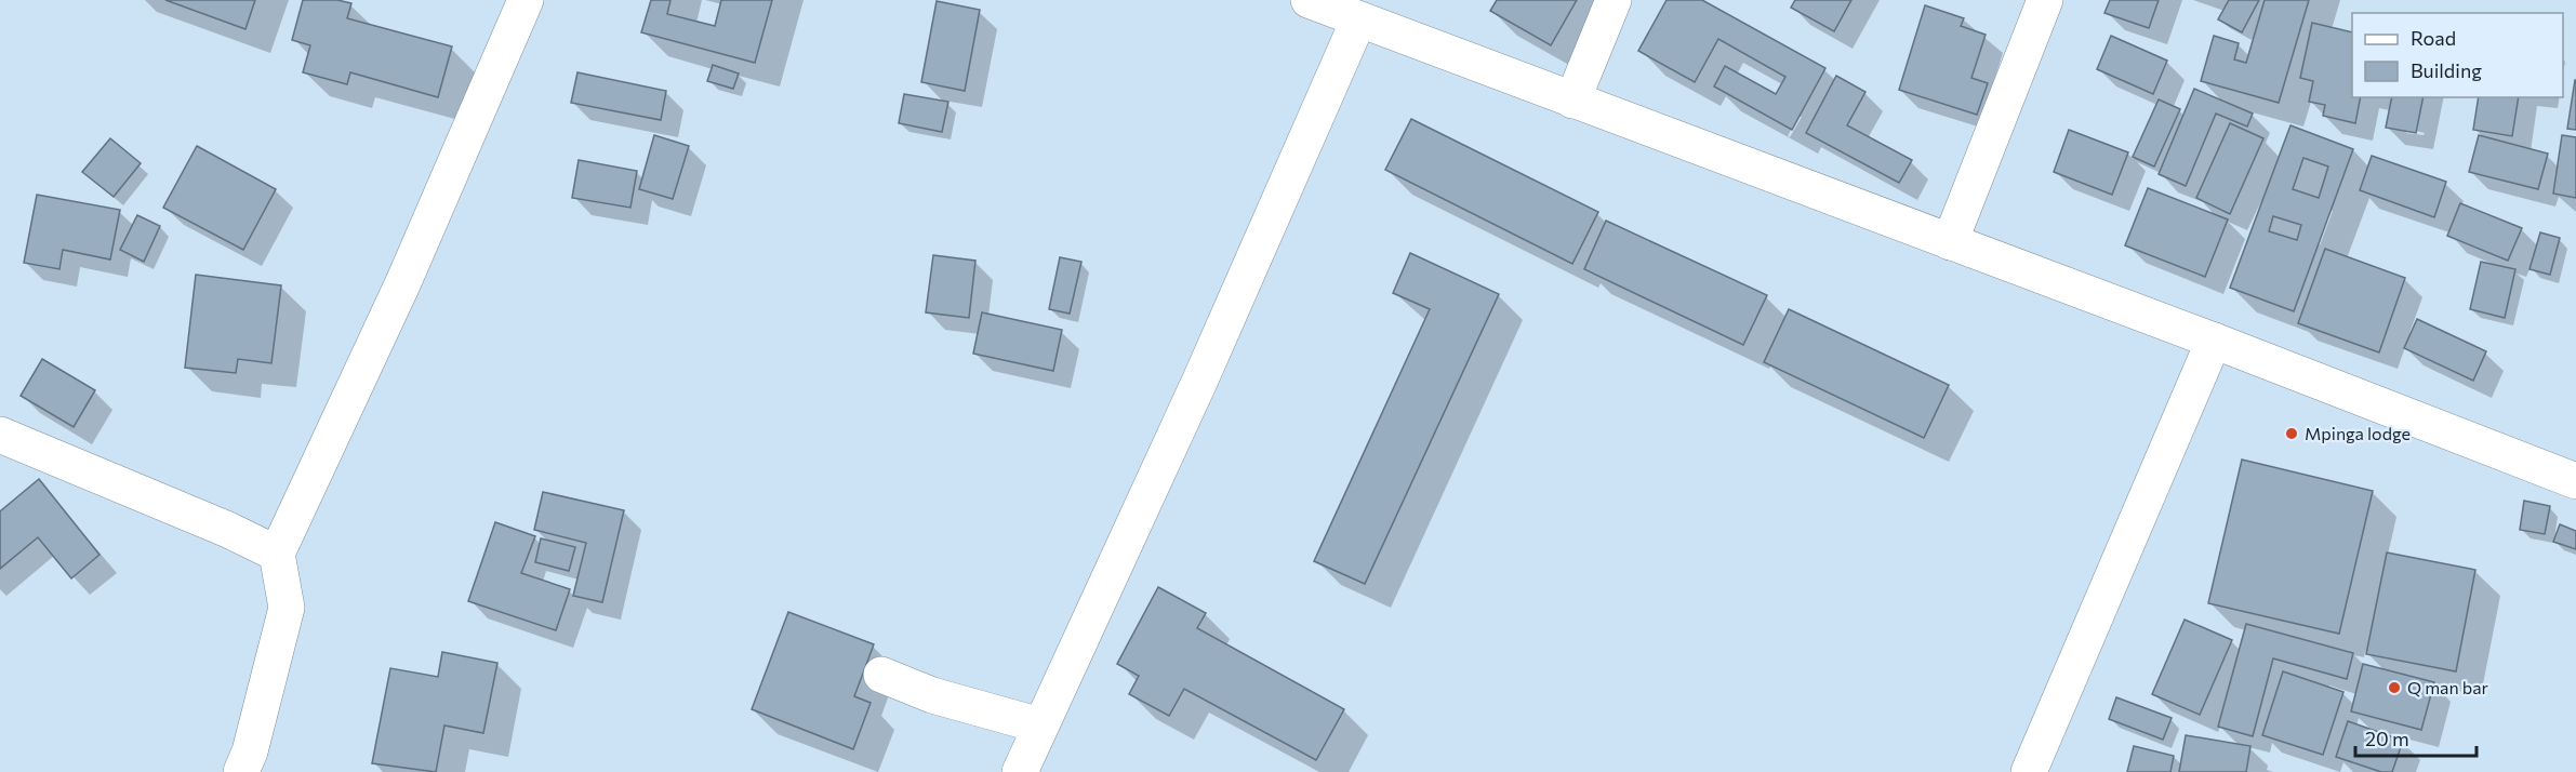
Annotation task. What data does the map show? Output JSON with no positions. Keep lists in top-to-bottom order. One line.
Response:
{"places":["Mpinga lodge","Q man bar"],"legend":["Road","Building"],"scale_bar":"20 m"}
